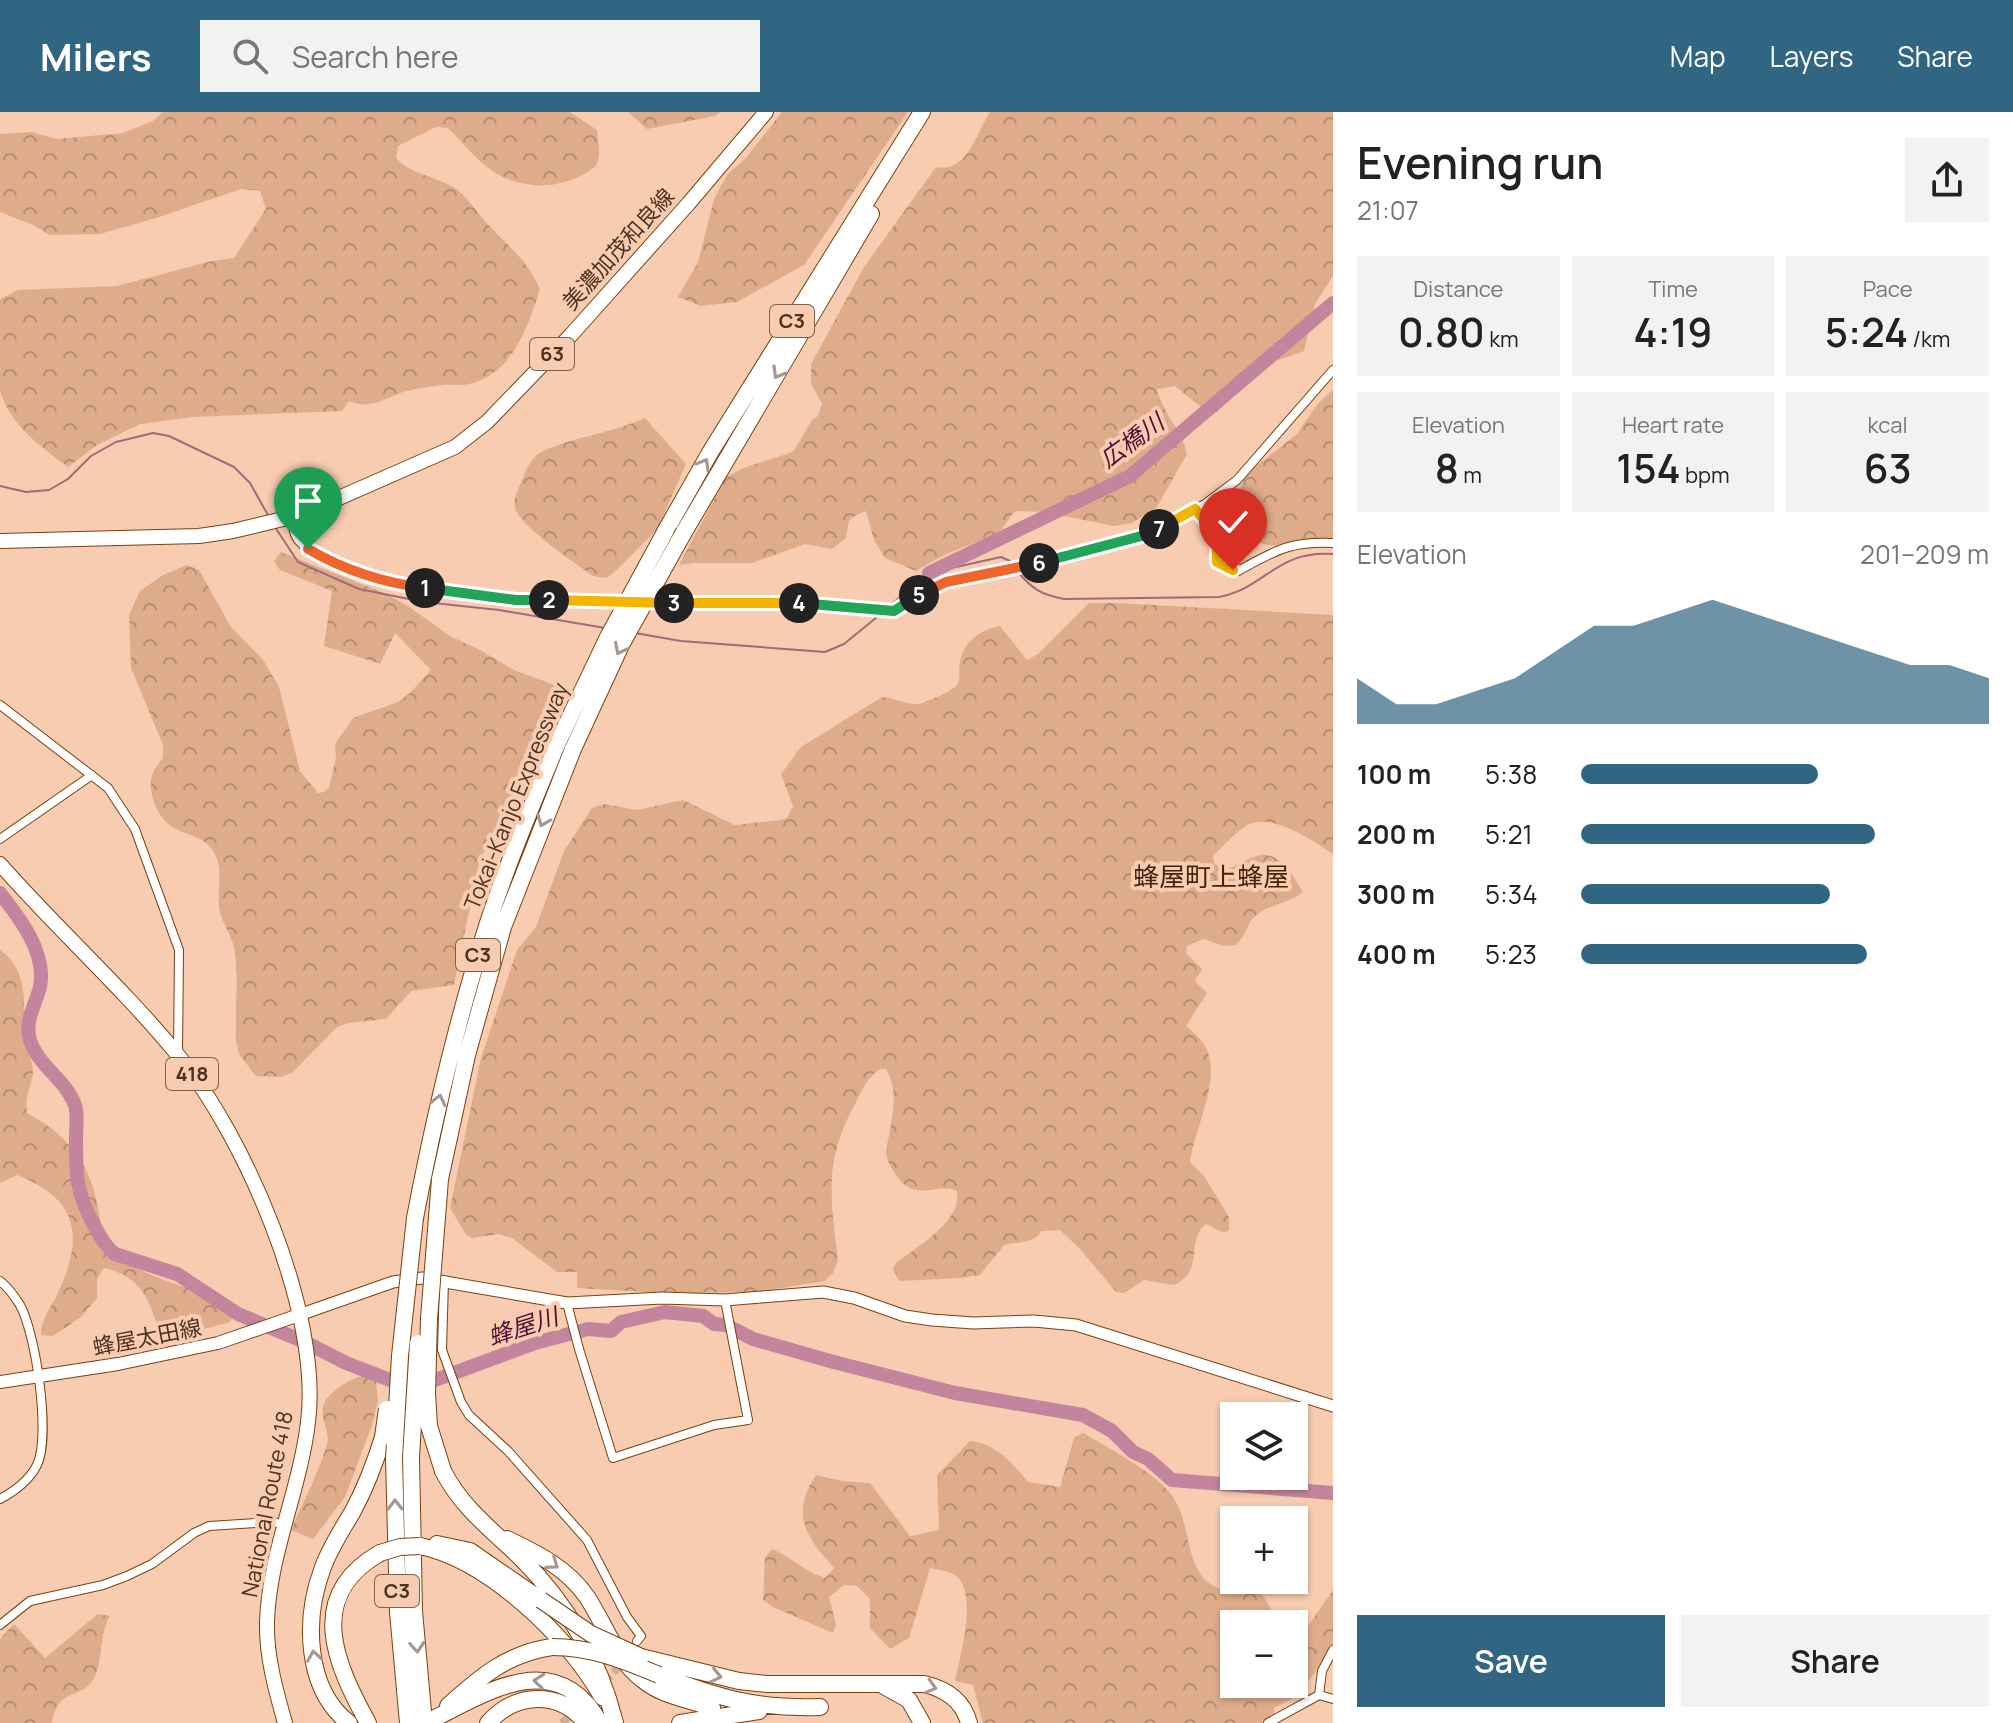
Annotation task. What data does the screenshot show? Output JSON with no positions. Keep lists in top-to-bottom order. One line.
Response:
{"streets":{"highway":["C3","Tokai-Kanjo Expressway"],"main road":["美濃加茂和良線","63","418","蜂屋太田線","National Route 418"]},"crossings":[["蜂屋太田線","National Route 418"]],"districts":["蜂屋町上蜂屋"],"water":["広橋川","蜂屋川"],"page":{"header":"Milers","search":"Search here","nav":["Map","Layers","Share"],"heading":["Evening run","21:07"],"stats":[["Distance","0.80 km"],["Time","4:19"],["Pace","5:24 /km"],["Elevation","8 m"],["Heart rate","154 bpm"],["kcal","63"]],"pins":["7","6","1","5","2","3","4"],"chart":["Elevation","201–209 m"],"list":[{"name":"100 m","note":"5:38"},{"name":"200 m","note":"5:21"},{"name":"300 m","note":"5:34"},{"name":"400 m","note":"5:23"}],"map_buttons":["+","−"],"buttons":["Save","Share"]}}
